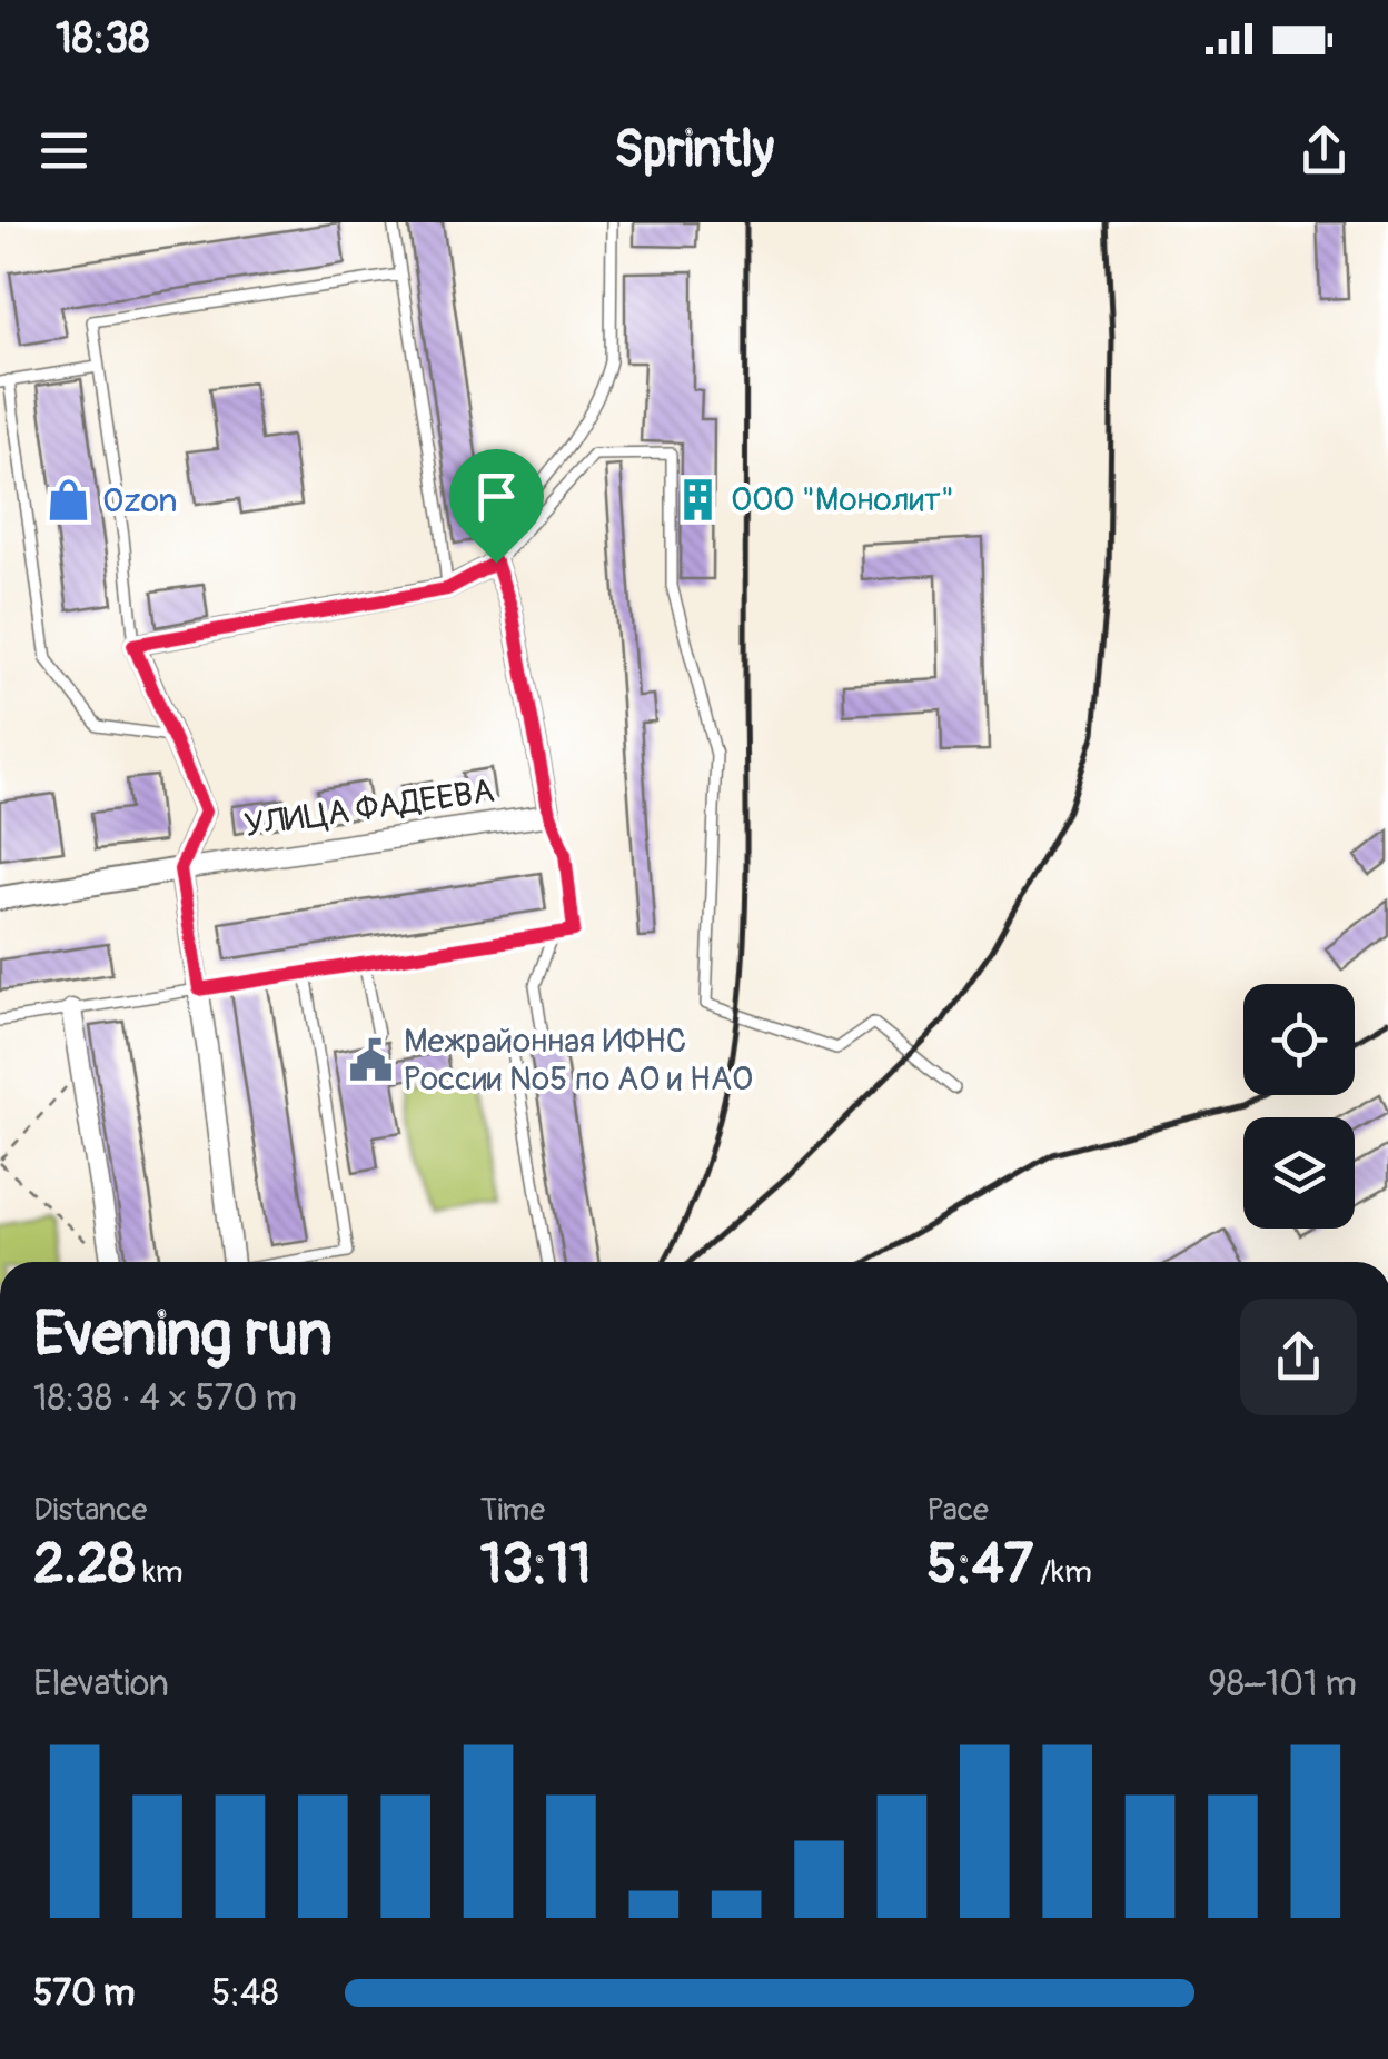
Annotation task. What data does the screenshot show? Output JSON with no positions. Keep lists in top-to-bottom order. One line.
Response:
{"streets":{"street":["УЛИЦА ФАДЕЕВА"]},"places":{"building":["ООО \"Монолит\""],"shop":["Ozon"],"public building":["Межрайонная ИФНС России №5 по АО и НАО"]},"page":{"status":"18:38","header":"Sprintly","heading":["Evening run","18:38 · 4 × 570 m"],"stats":[["Distance","2.28 km"],["Time","13:11"],["Pace","5:47 /km"]],"chart":["Elevation","98–101 m"],"list":[{"name":"570 m","note":"5:48"}]}}
